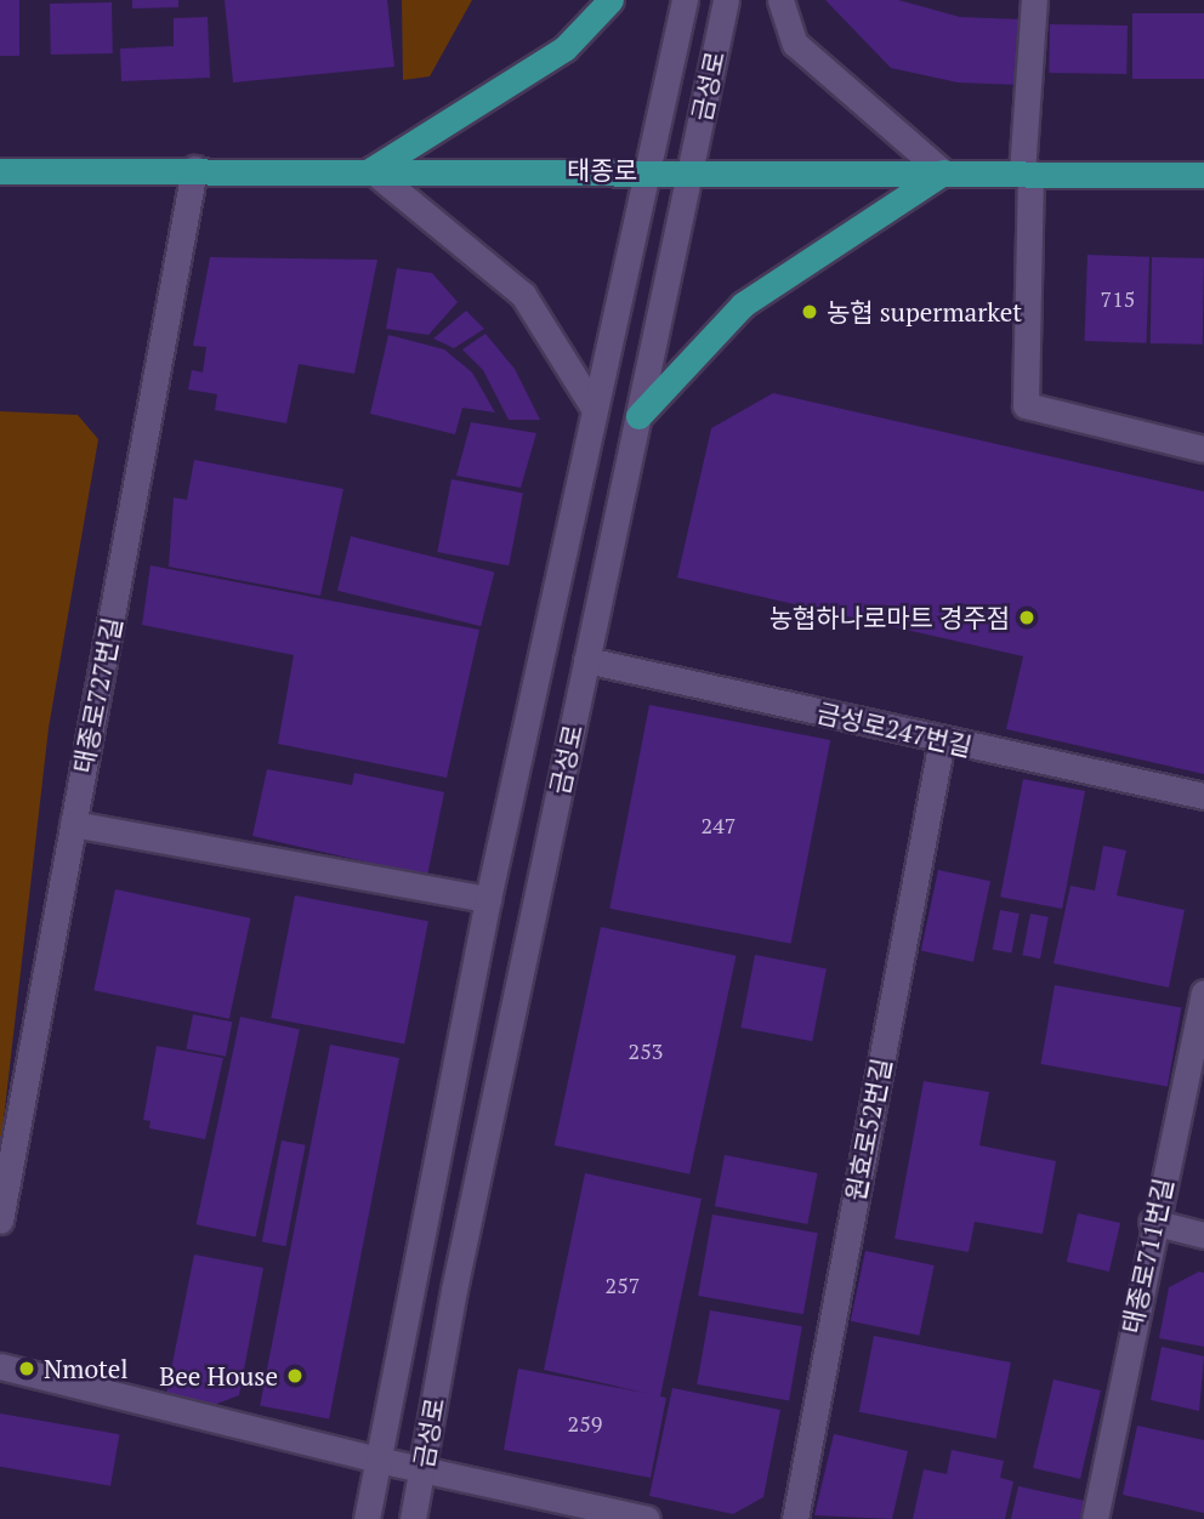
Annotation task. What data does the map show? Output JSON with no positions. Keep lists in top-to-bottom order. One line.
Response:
{"streets":{"main road":["태종로"],"street":["금성로","태종로727번길","금성로247번길","원효로52번길","태종로711번길"]},"crossings":[["금성로","태종로"],["금성로","금성로247번길"],["태종로","태종로727번길"],["금성로247번길","원효로52번길"]],"places":["농협 supermarket","농협하나로마트 경주점","Nmotel","Bee House"],"house_numbers":["715","247","253","257","259"]}
